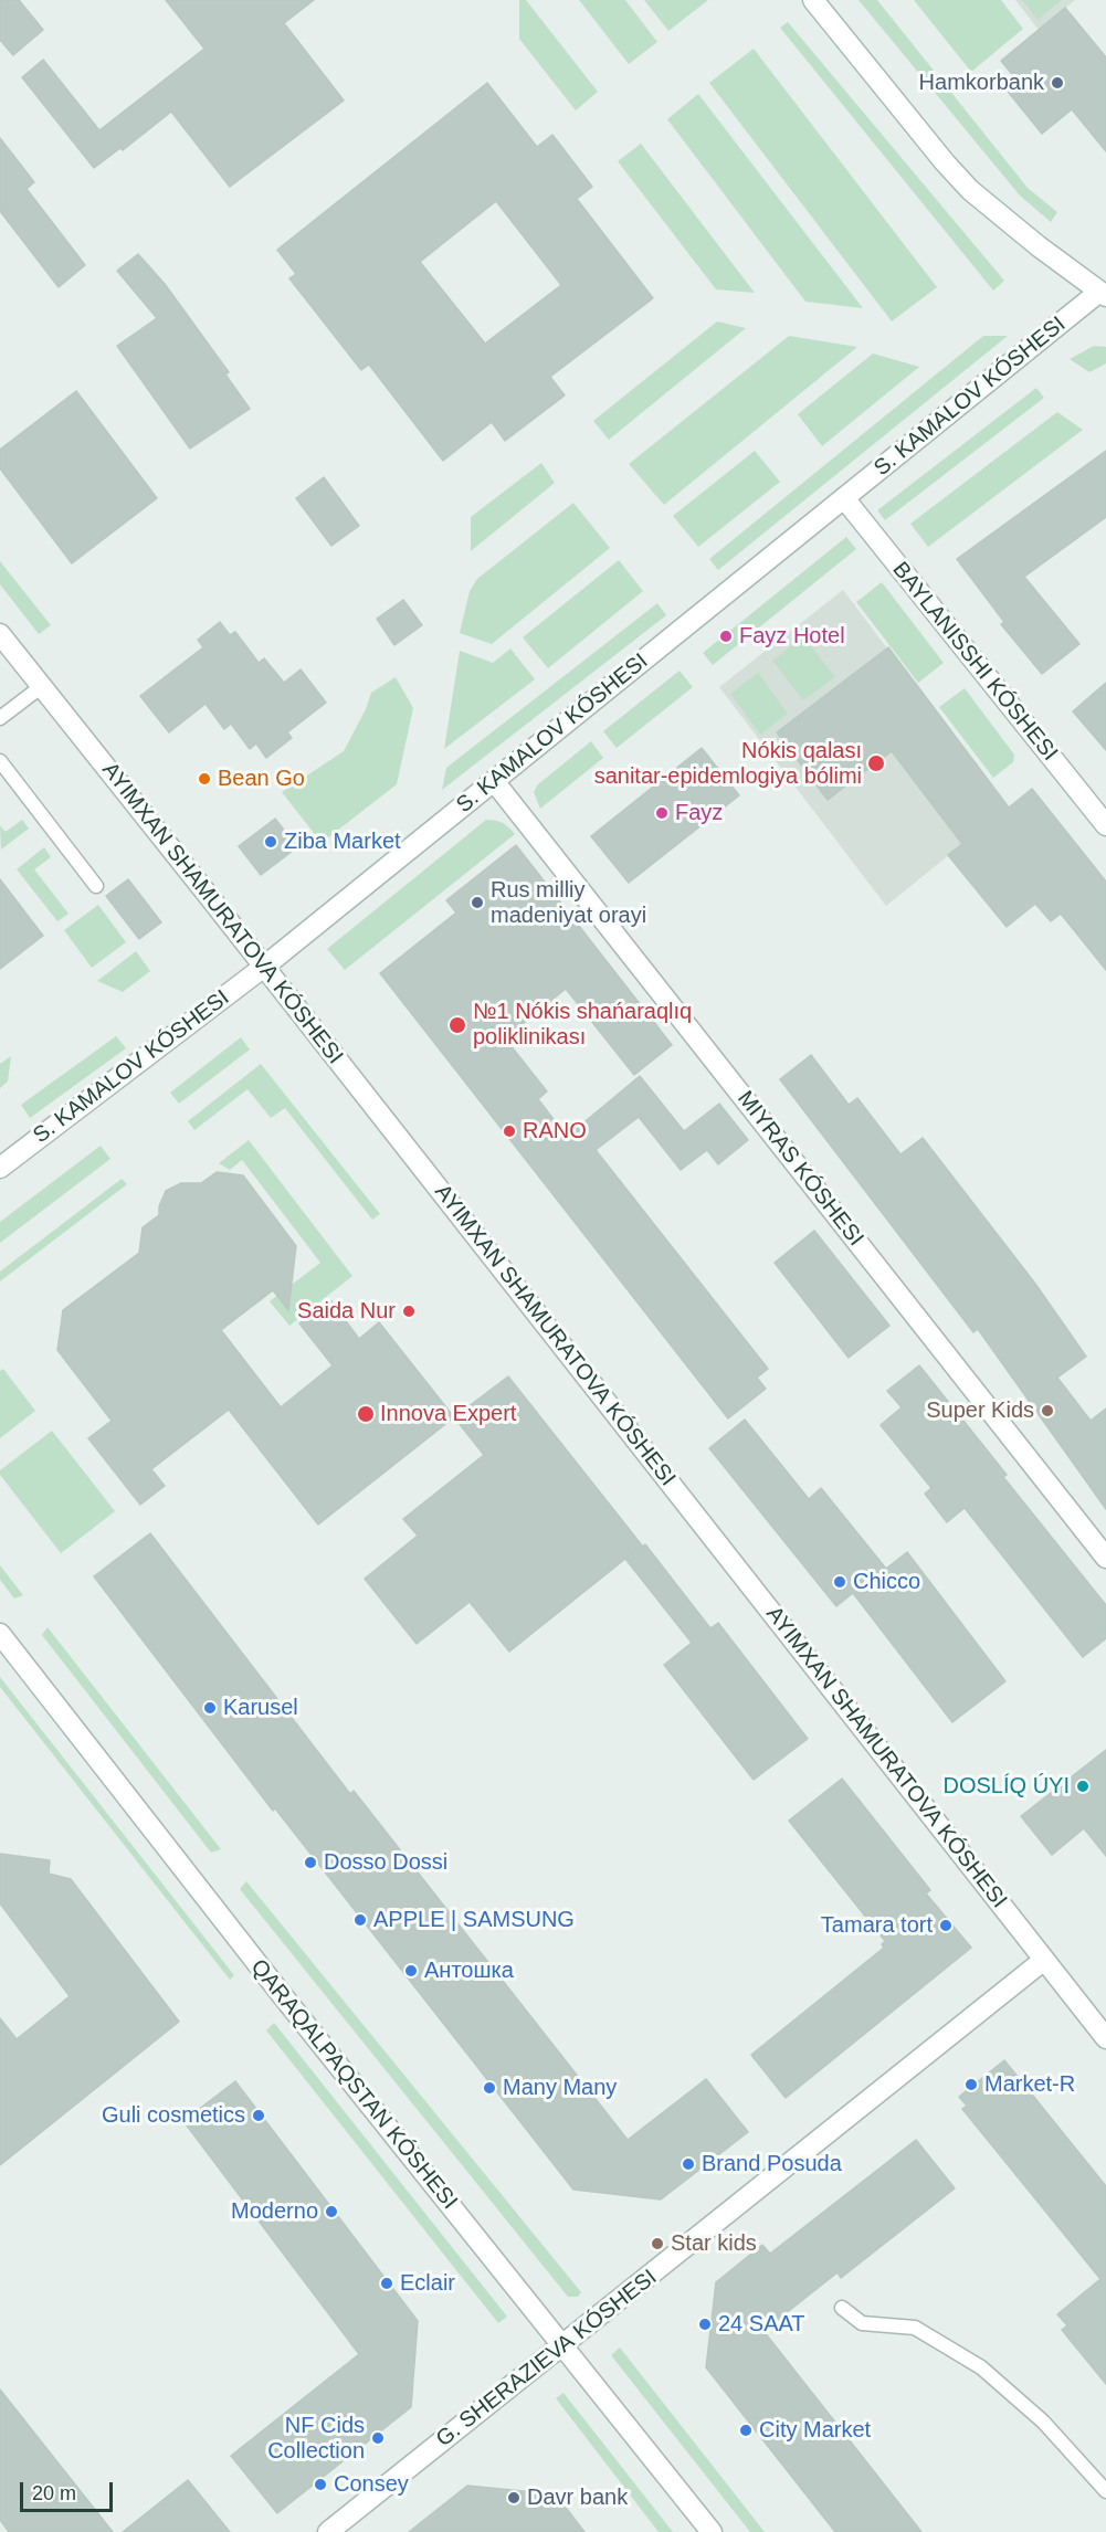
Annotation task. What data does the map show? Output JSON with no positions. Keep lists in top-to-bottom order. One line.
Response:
{"streets":{"street":["S. KAMALOV KÓSHESI","MIYRAS KÓSHESI","QARAQALPAQSTAN KÓSHESI","G. SHERAZIEVA KÓSHESI"]},"crossings":[["S. KAMALOV KÓSHESI","MIYRAS KÓSHESI"],["QARAQALPAQSTAN KÓSHESI","G. SHERAZIEVA KÓSHESI"]],"places":["Hamkorbank","Fayz Hotel","Nókis qalası sanitar-epidemlogiya bólimi","Bean Go","Fayz","Ziba Market","Rus milliy madeniyat orayi","№1 Nókis shańaraqlıq poliklinikası","RANO","Saida Nur","Super Kids","Innova Expert","Chicco","Karusel","DOSLÍQ ÚYI","Dosso Dossi","APPLE | SAMSUNG","Tamara tort","Антошка","Market-R","Many Many","Guli cosmetics","Brand Posuda","Moderno","Star kids","Eclair","24 SAAT","City Market","NF Cids Collection","Consey","Davr bank"],"scale_bar":"20 m"}
